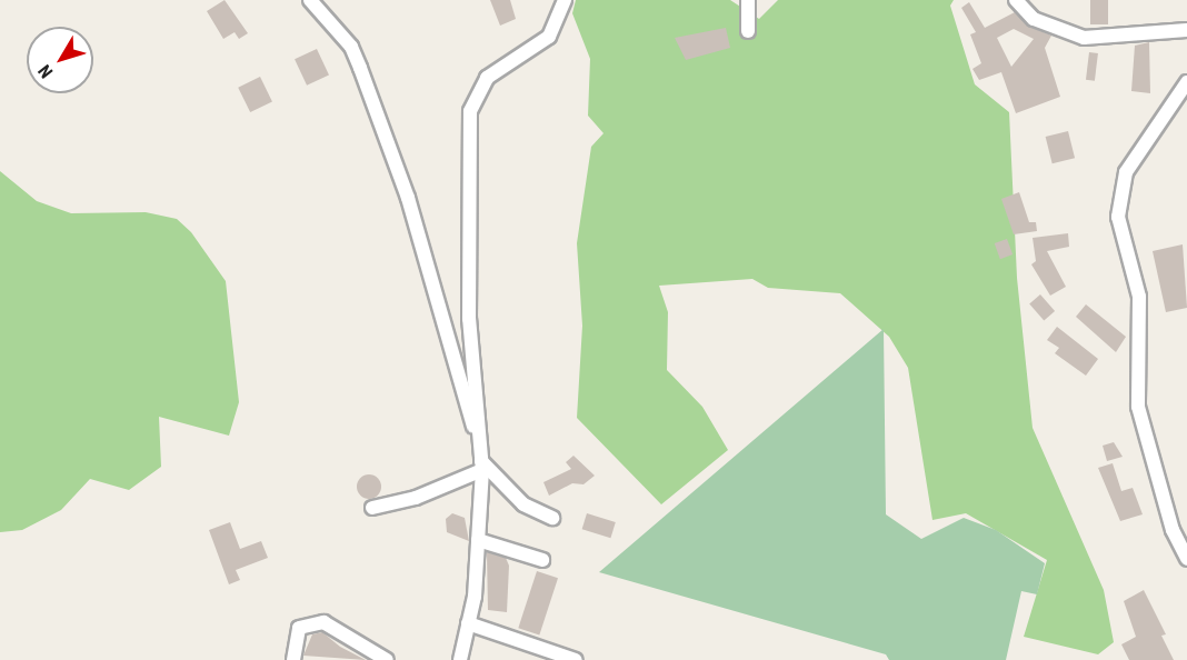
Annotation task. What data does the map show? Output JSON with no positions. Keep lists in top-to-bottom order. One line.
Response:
{"north":"bottom left"}
